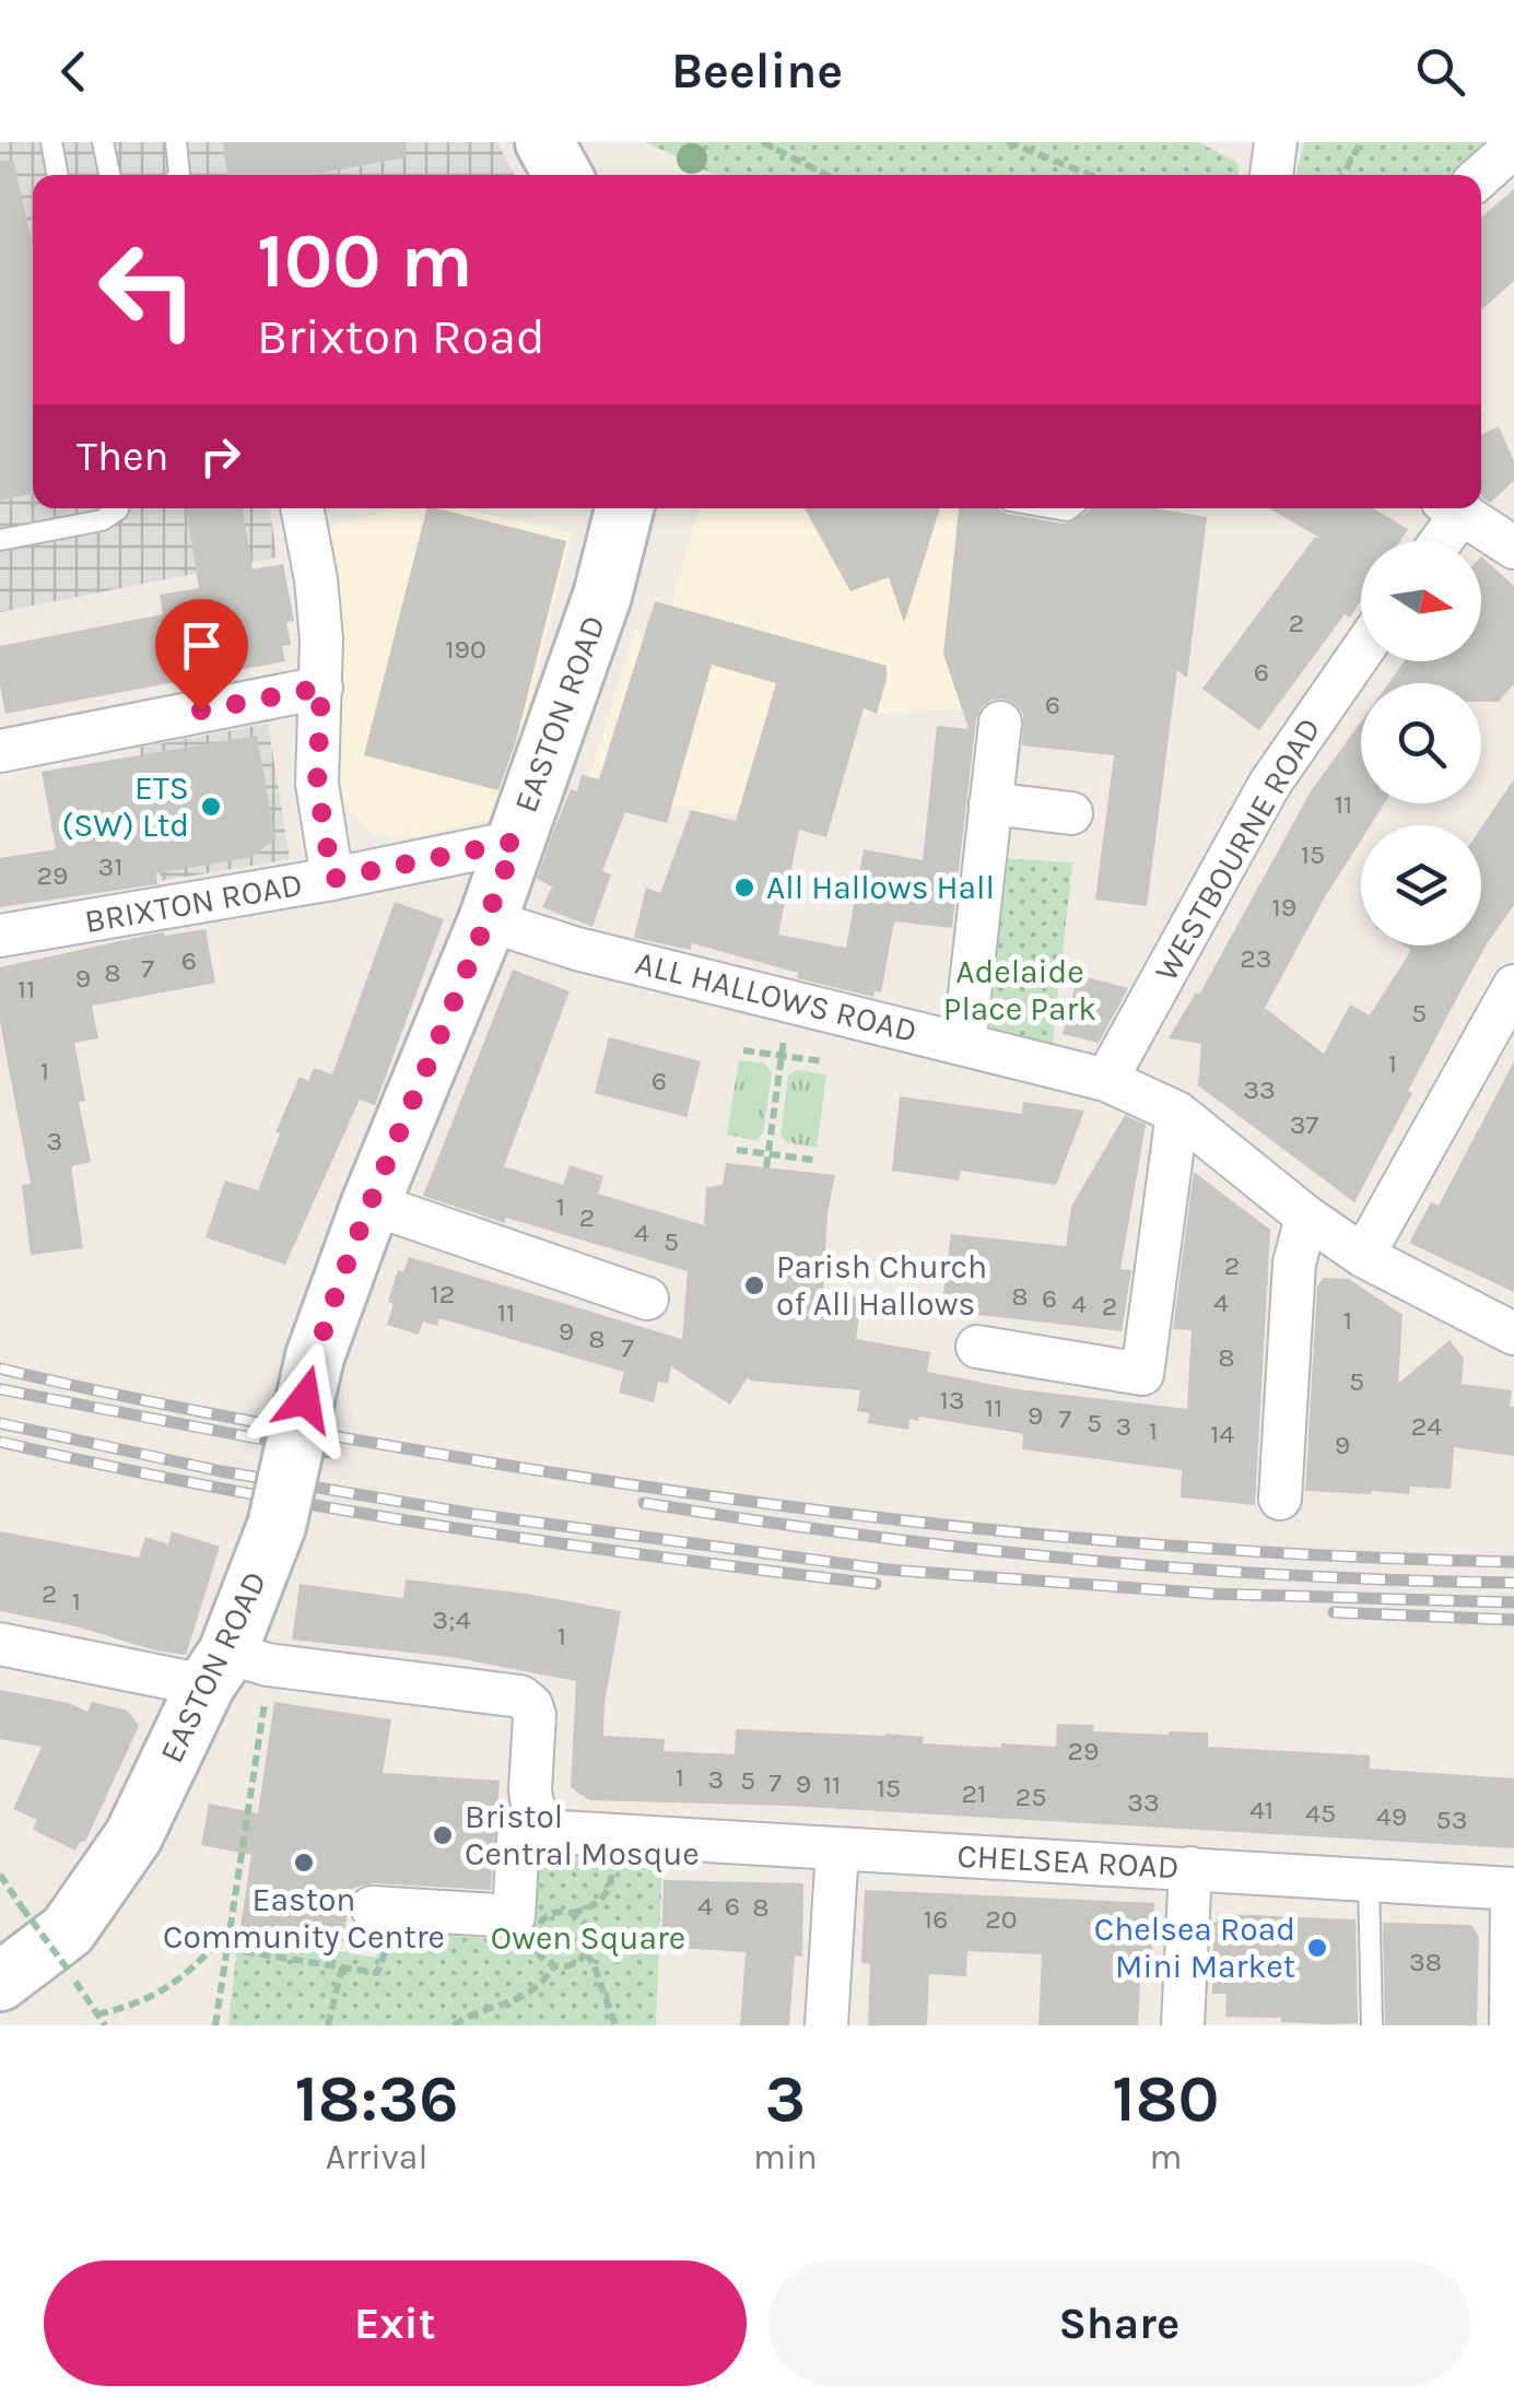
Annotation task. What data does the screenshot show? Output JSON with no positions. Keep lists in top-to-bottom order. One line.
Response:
{"streets":{"main road":["EASTON ROAD"],"street":["WESTBOURNE ROAD","BRIXTON ROAD","ALL HALLOWS ROAD","CHELSEA ROAD"]},"crossings":[["EASTON ROAD","BRIXTON ROAD"],["EASTON ROAD","ALL HALLOWS ROAD"],["WESTBOURNE ROAD","ALL HALLOWS ROAD"]],"parks":["Adelaide Place Park","Owen Square"],"places":["ETS (SW) Ltd","All Hallows Hall","Parish Church of All Hallows","Bristol Central Mosque","Easton Community Centre","Chelsea Road Mini Market"],"house_numbers":["2","190","6","6","11","15","31","29","19","23","6","7","8","9","11","5","1","1","6","33","37","3","1","2","4","5","2","12","8","6","4","4","2","11","1","9","8","7","8","5","13","11","9","7","5","3","24","1","14","9","2","1","3;4","1","29","1","3","5","7","9","11","15","21","25","33","41","45","49","53","4","6","8","16","20","38"],"north":"right","page":{"header":"Beeline","turn":["100 m","Brixton Road"],"then":"Then","eta":["18:36","Arrival","3","min","180","m"],"buttons":["Exit","Share"]}}
